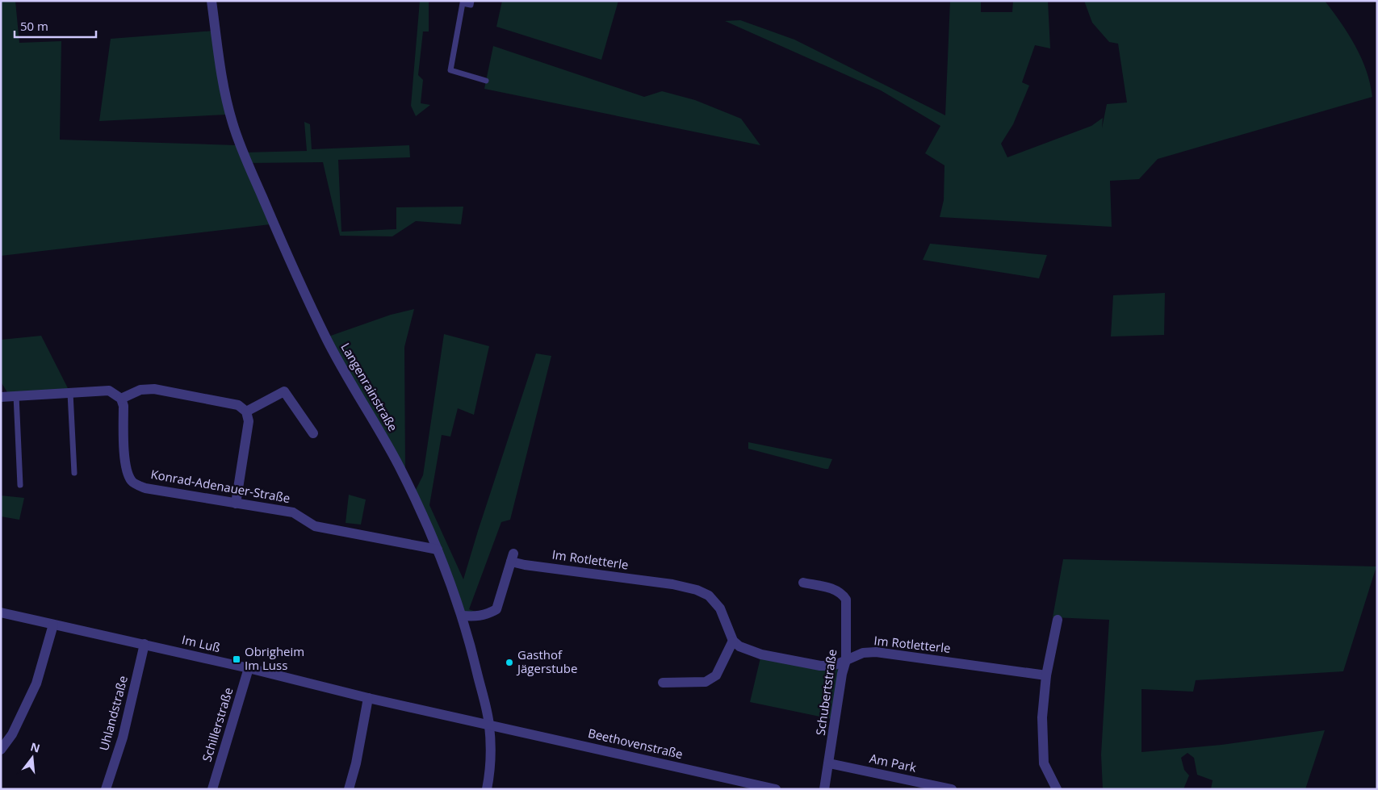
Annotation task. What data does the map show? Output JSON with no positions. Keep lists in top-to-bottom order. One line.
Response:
{"streets":{"street":["Langenrainstraße","Konrad-Adenauer-Straße","Im Rotletterle","Im Luß","Schubertstraße","Uhlandstraße","Schillerstraße","Beethovenstraße","Am Park"]},"crossings":[["Langenrainstraße","Konrad-Adenauer-Straße"],["Langenrainstraße","Im Rotletterle"],["Langenrainstraße","Im Luß"],["Langenrainstraße","Beethovenstraße"],["Im Rotletterle","Schubertstraße"],["Im Luß","Uhlandstraße"],["Im Luß","Schillerstraße"],["Im Luß","Beethovenstraße"],["Schubertstraße","Am Park"]],"places":{"transit":["Obrigheim Im Luss"],"other":["Gasthof Jägerstube"]},"scale_bar":"50 m","north":"top"}
